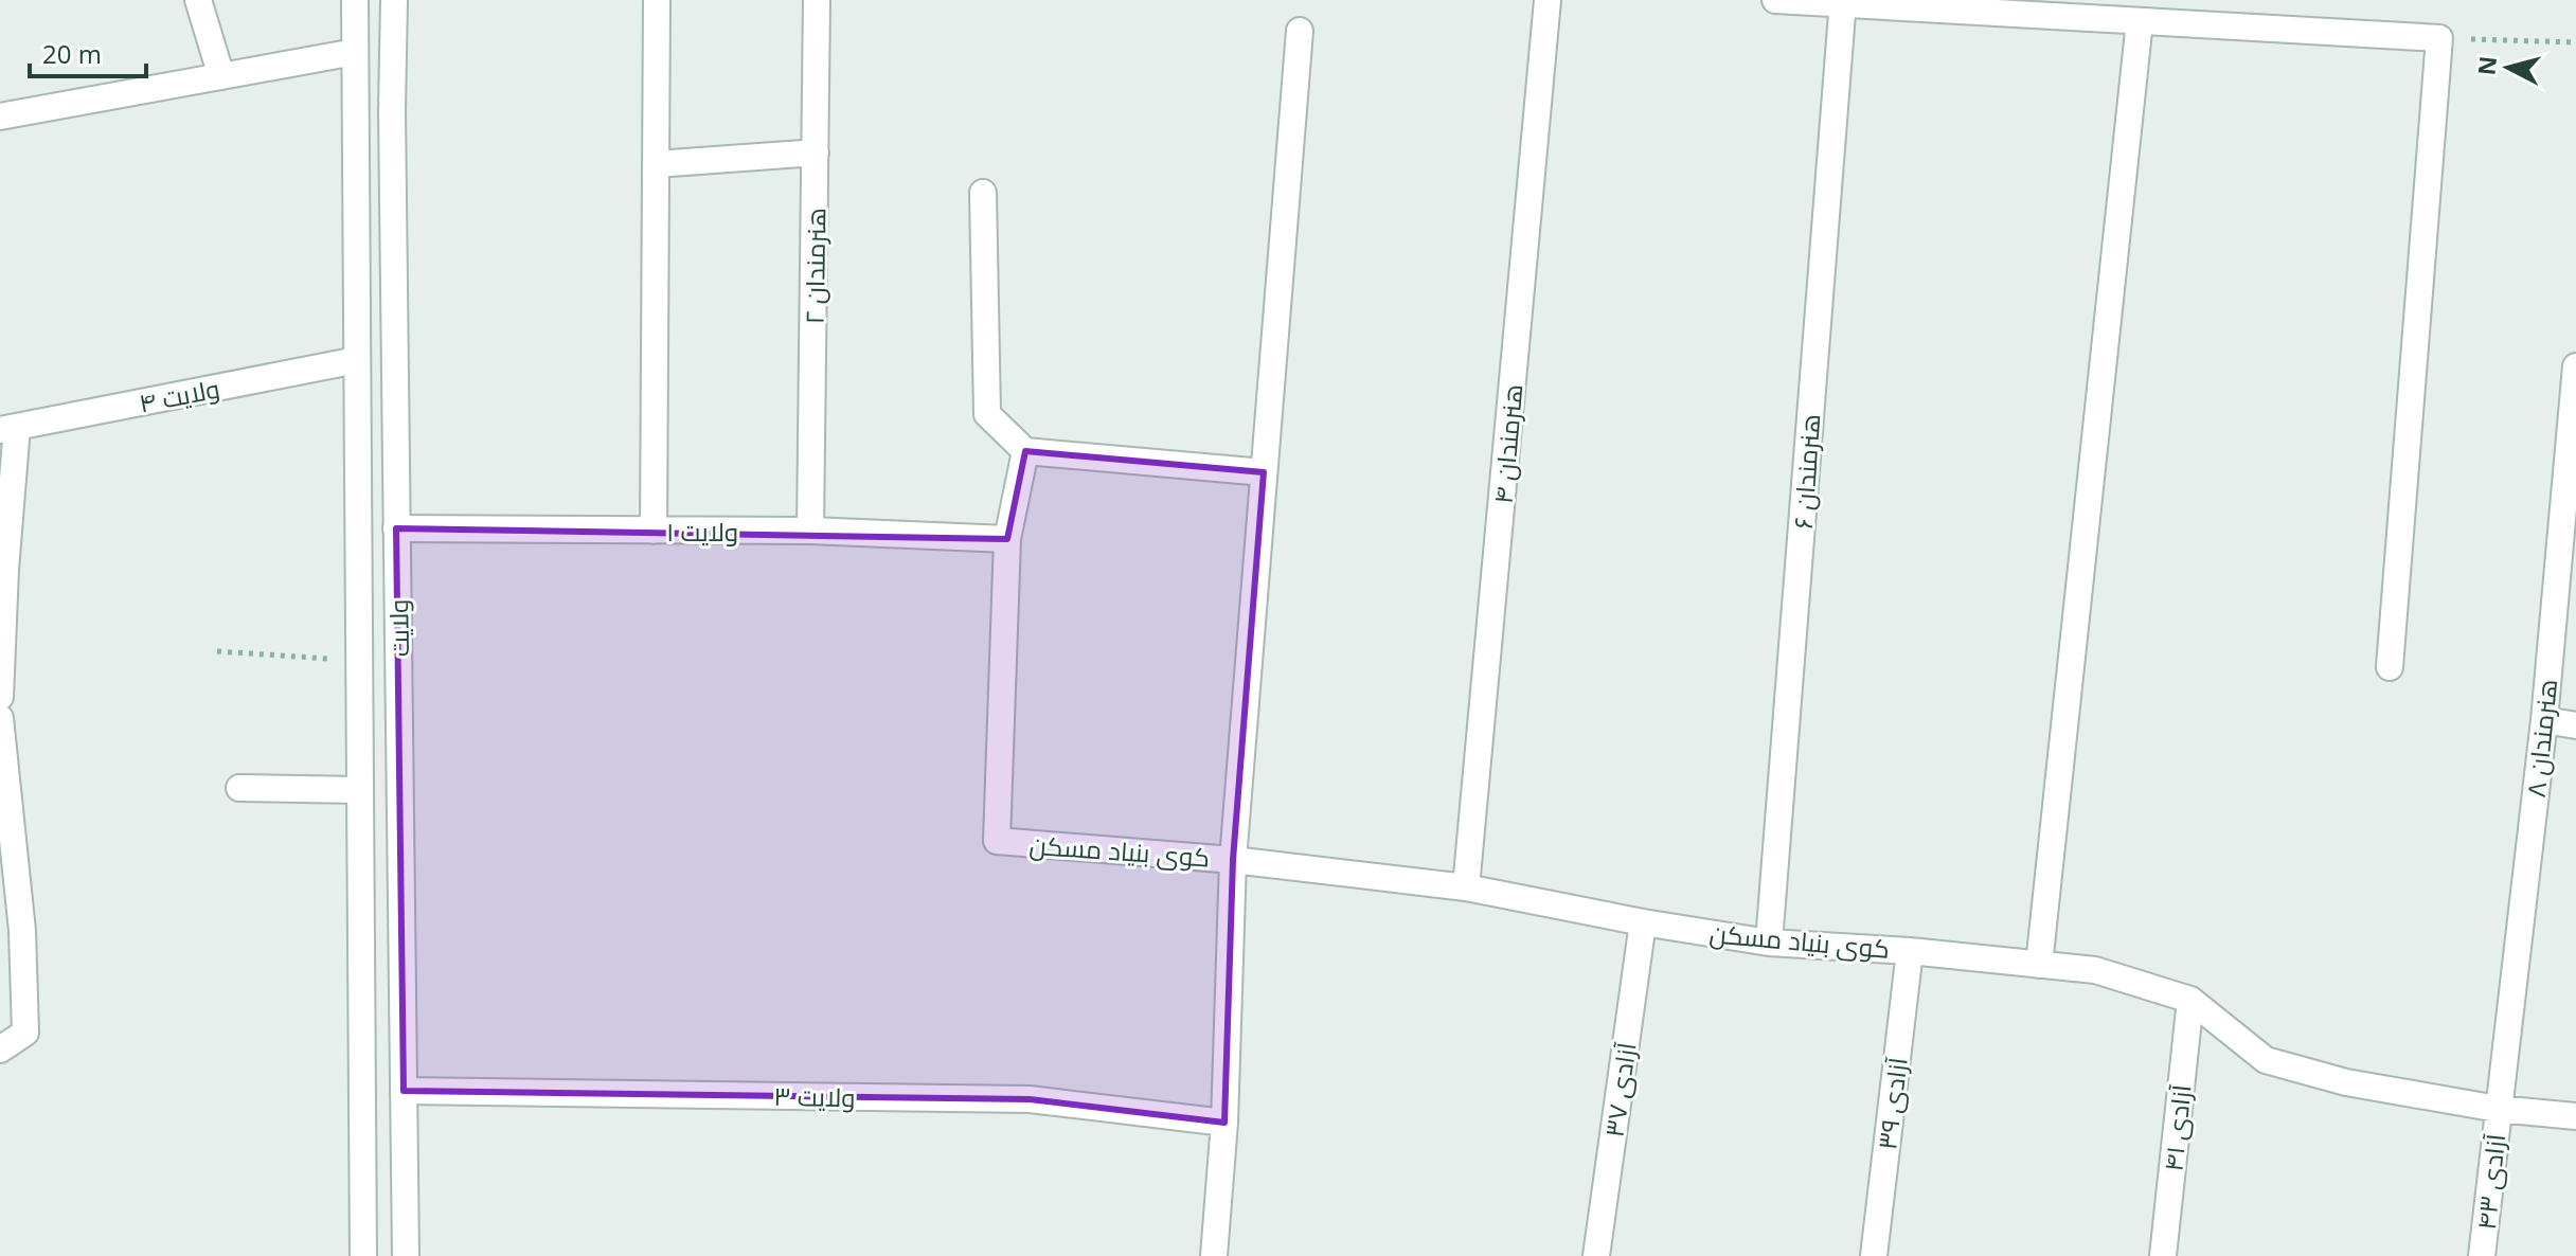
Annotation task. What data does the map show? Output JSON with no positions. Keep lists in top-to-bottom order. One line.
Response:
{"streets":{"street":["هنرمندان ۲","ولایت ۴","هنرمندان ۴","هنرمندان ۶","ولایت ۱","ولایت","هنرمندان ۸","کوی بنیاد مسکن","آزادی ۳۷","ولایت ۳","آزادی ۳۹","آزادی ۴۱","آزادی ۴۳"]},"crossings":[["هنرمندان ۲","ولایت ۱"],["ولایت ۴","ولایت"],["هنرمندان ۴","کوی بنیاد مسکن"],["هنرمندان ۶","کوی بنیاد مسکن"],["ولایت ۱","ولایت"],["ولایت ۱","کوی بنیاد مسکن"],["ولایت","ولایت ۳"],["هنرمندان ۸","کوی بنیاد مسکن"],["هنرمندان ۸","آزادی ۴۳"],["کوی بنیاد مسکن","آزادی ۳۷"],["کوی بنیاد مسکن","آزادی ۳۹"],["کوی بنیاد مسکن","آزادی ۴۱"],["کوی بنیاد مسکن","آزادی ۴۳"]],"scale_bar":"20 m","north":"left"}
